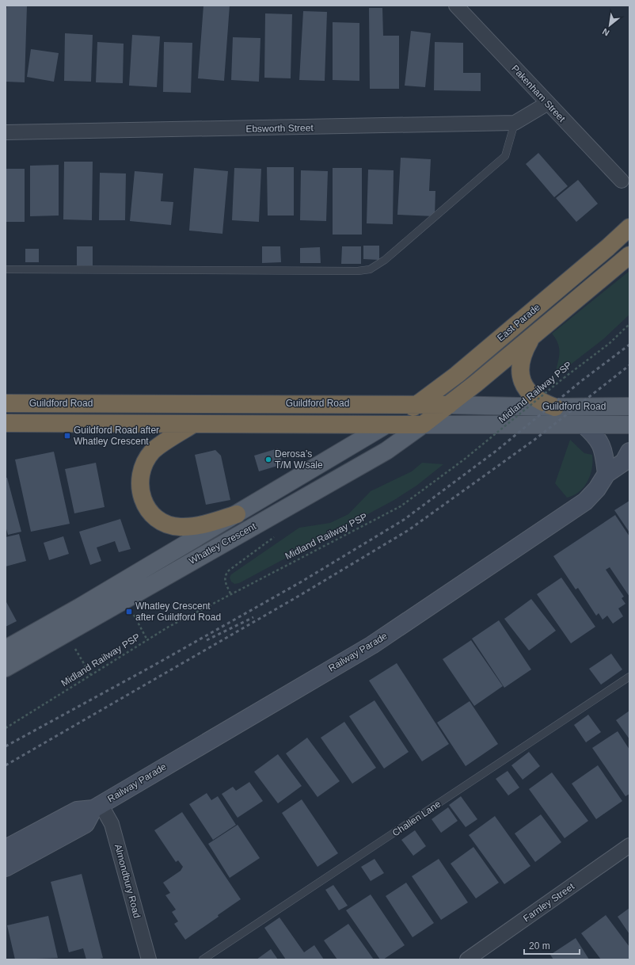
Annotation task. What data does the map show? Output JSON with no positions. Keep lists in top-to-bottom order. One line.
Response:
{"streets":{"highway":["East Parade","Guildford Road","Whatley Crescent"],"street":["Pakenham Street","Ebsworth Street","Railway Parade","Almondbury Road","Farnley Street"],"lane":["Challen Lane"],"path":["Midland Railway PSP"]},"crossings":[["Pakenham Street","Ebsworth Street"],["East Parade","Guildford Road"],["East Parade","Whatley Crescent"],["Guildford Road","Whatley Crescent"],["Railway Parade","Almondbury Road"]],"places":{"transit":["Guildford Road after Whatley Crescent","Whatley Crescent after Guildford Road"],"other":["Derosa’s T/M W/sale"]},"scale_bar":"20 m","north":"bottom left"}
